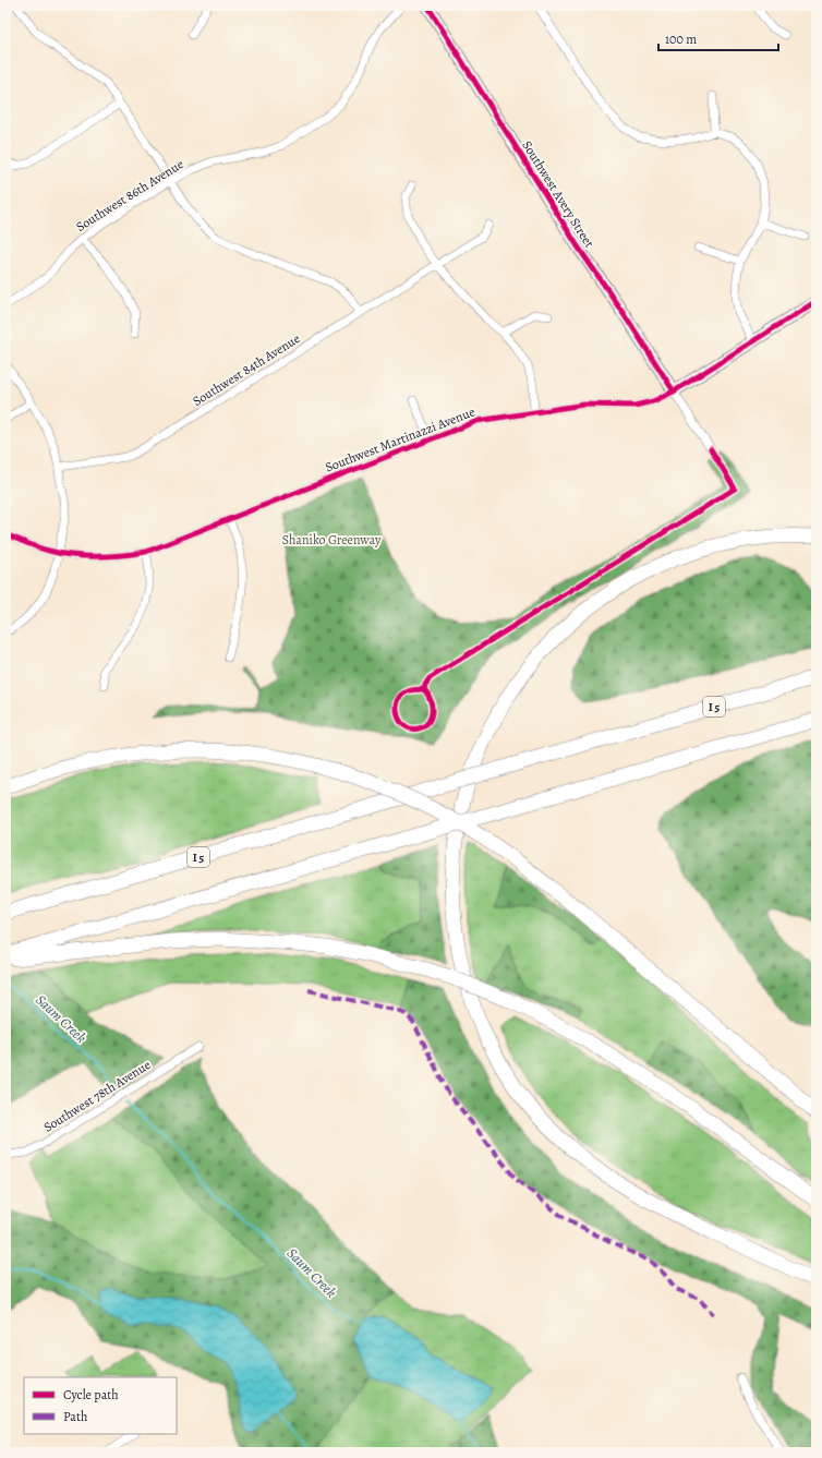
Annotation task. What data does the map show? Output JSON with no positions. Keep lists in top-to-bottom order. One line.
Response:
{"streets":{"highway":["I 5"],"street":["Southwest Avery Street","Southwest 86th Avenue","Southwest 84th Avenue","Southwest Martinazzi Avenue","Southwest 78th Avenue"]},"crossings":[["Southwest Avery Street","Southwest Martinazzi Avenue"]],"water":["Saum Creek"],"parks":["Shaniko Greenway"],"legend":["Cycle path","Path"],"scale_bar":"100 m"}
